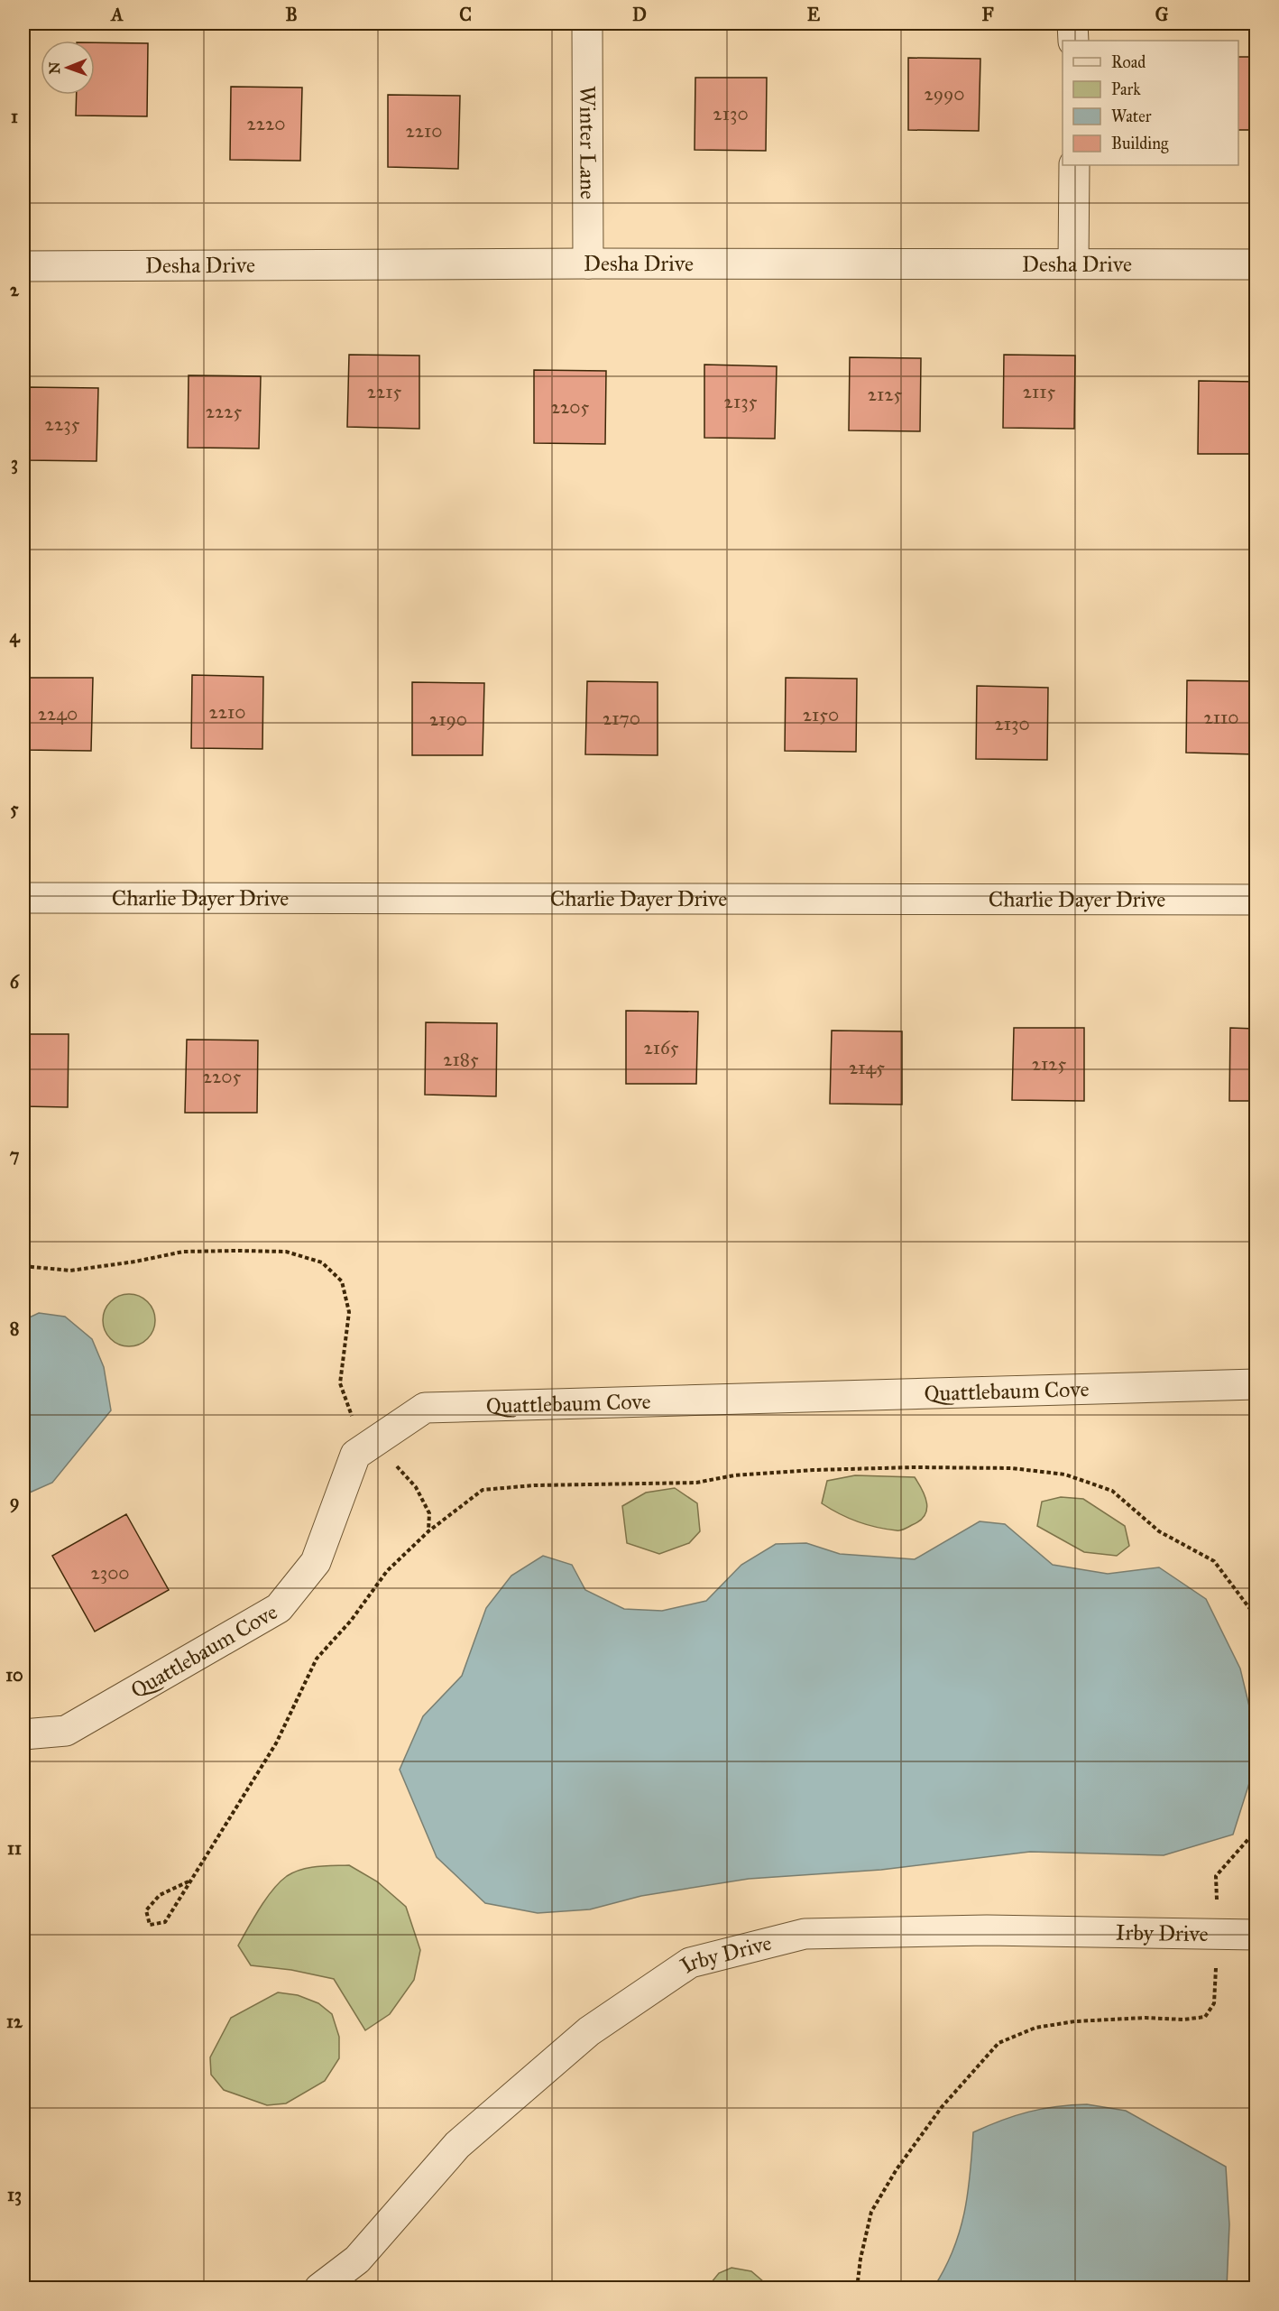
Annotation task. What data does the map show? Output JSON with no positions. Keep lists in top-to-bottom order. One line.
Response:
{"streets":{"street":["Winter Lane","Desha Drive","Charlie Dayer Drive","Quattlebaum Cove","Irby Drive"]},"crossings":[["Winter Lane","Desha Drive"]],"house_numbers":["2990","2130","2220","2210","2215","2115","2125","2135","2205","2225","2235","2210","2240","2150","2110","2170","2190","2130","2165","2185","2125","2145","2205","2300"],"legend":["Road","Park","Water","Building"],"north":"left","grid":{"columns":["A","B","C","D","E","F","G"],"rows":["1","2","3","4","5","6","7","8","9","10","11","12","13"]}}
